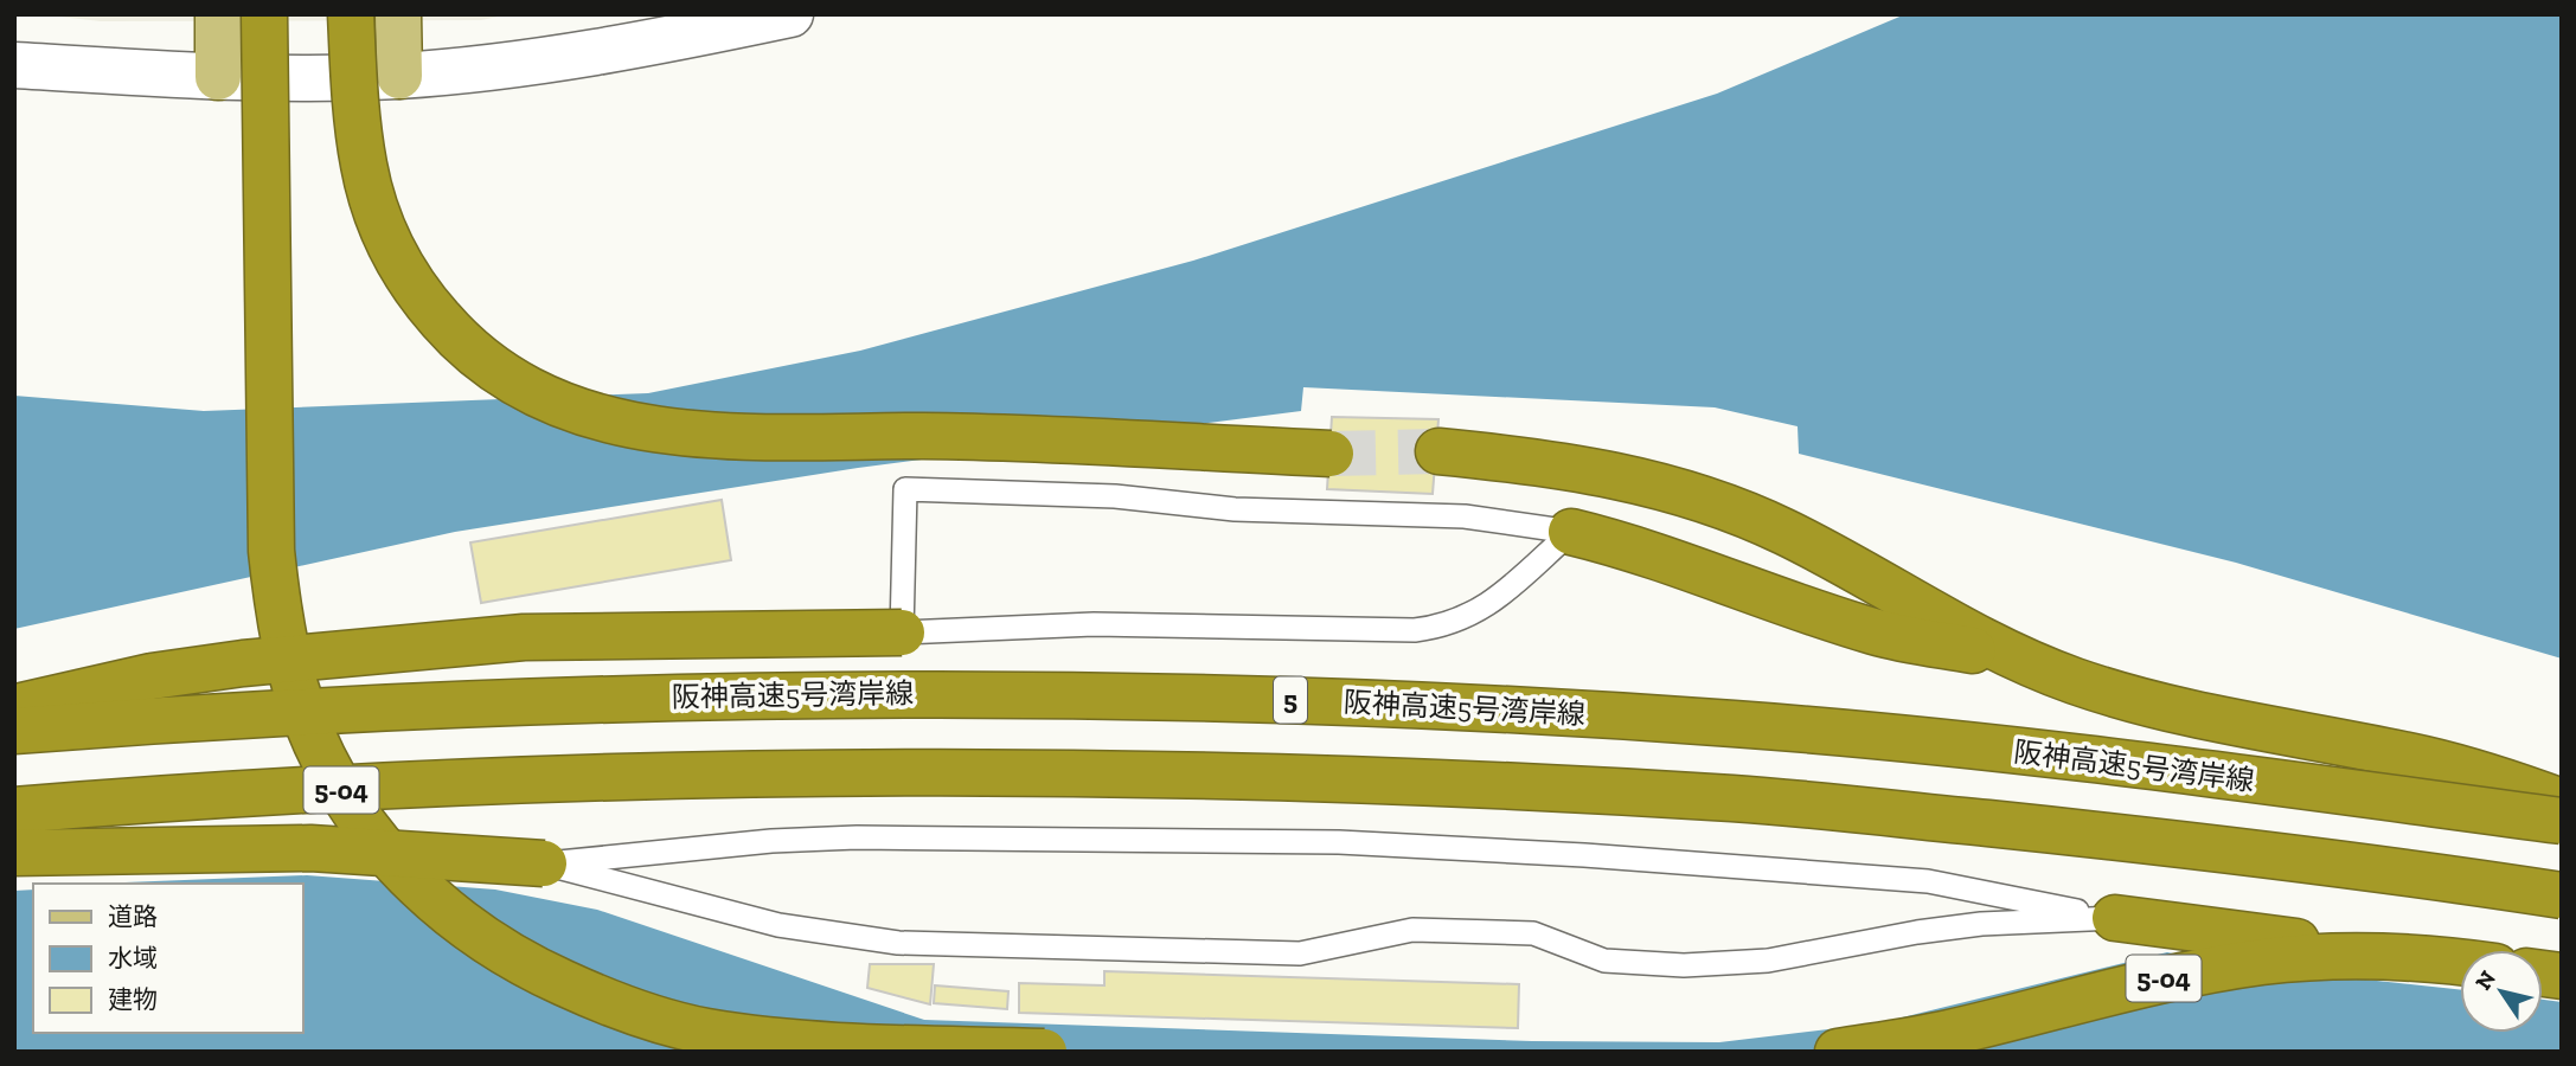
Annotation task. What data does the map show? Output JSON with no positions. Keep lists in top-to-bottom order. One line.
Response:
{"streets":{"highway":["阪神高速5号湾岸線","5","5-04"]},"legend":["道路","水域","建物"],"north":"top left"}
